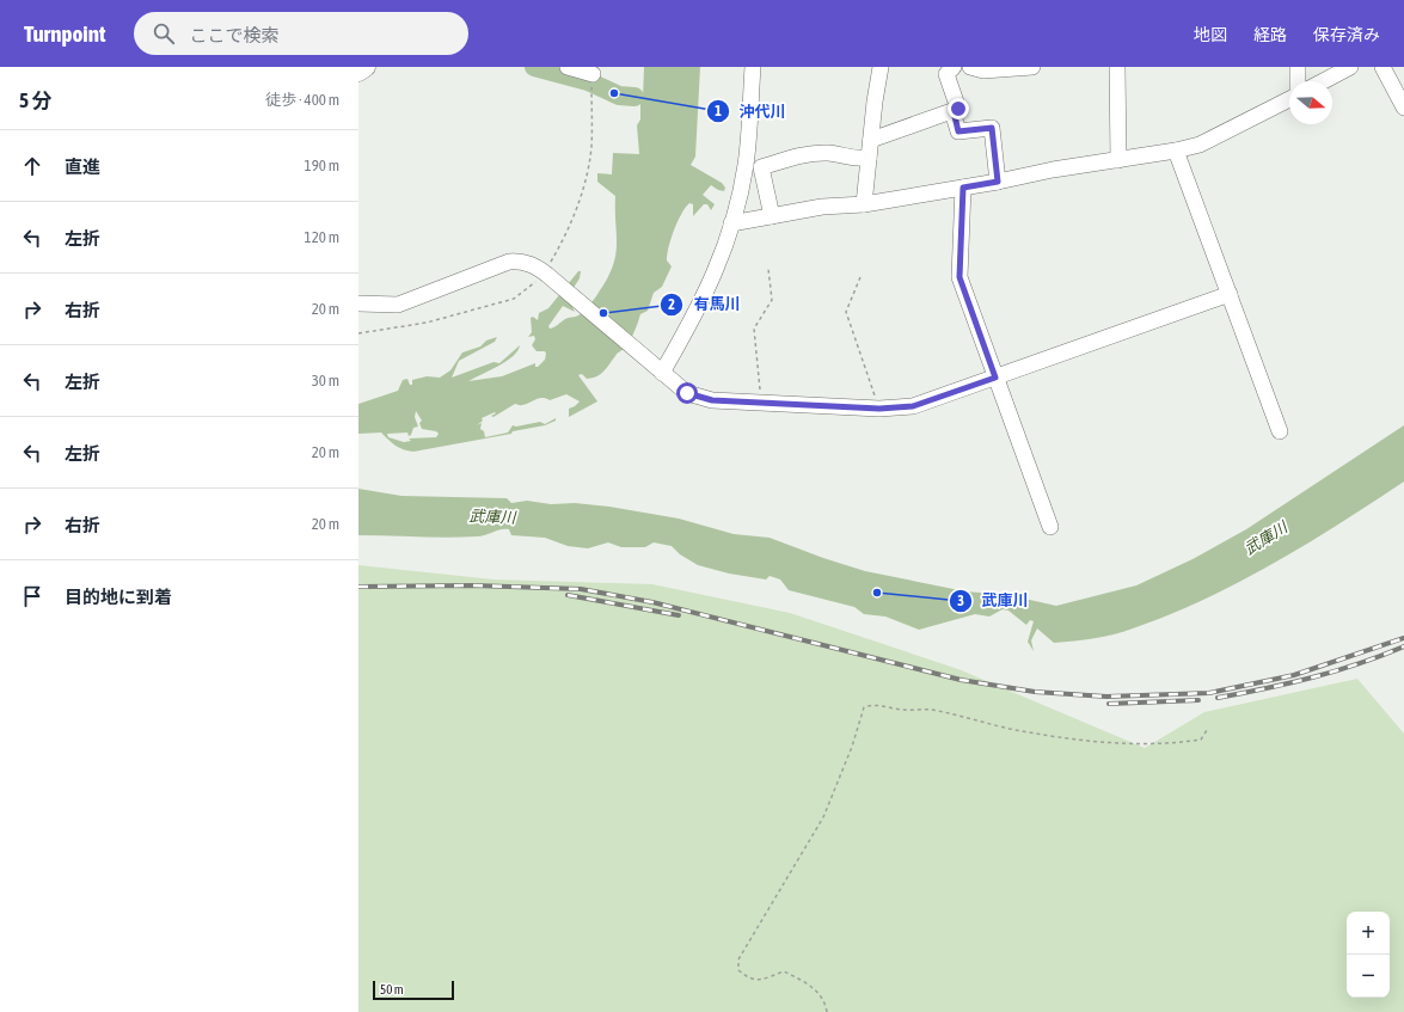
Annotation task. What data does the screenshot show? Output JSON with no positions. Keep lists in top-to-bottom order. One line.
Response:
{"water":["武庫川"],"places":["沖代川","有馬川","武庫川"],"scale_bar":"50 m","north":"right","page":{"header":"Turnpoint","search":"ここで検索","nav":["地図","経路","保存済み"],"heading":["5 分","徒歩 · 400 m"],"list":[["直進","190 m"],["左折","120 m"],["右折","20 m"],["左折","30 m"],["左折","20 m"],["右折","20 m"],"目的地に到着"],"map_buttons":["+","−"],"scale":"50 m"}}
